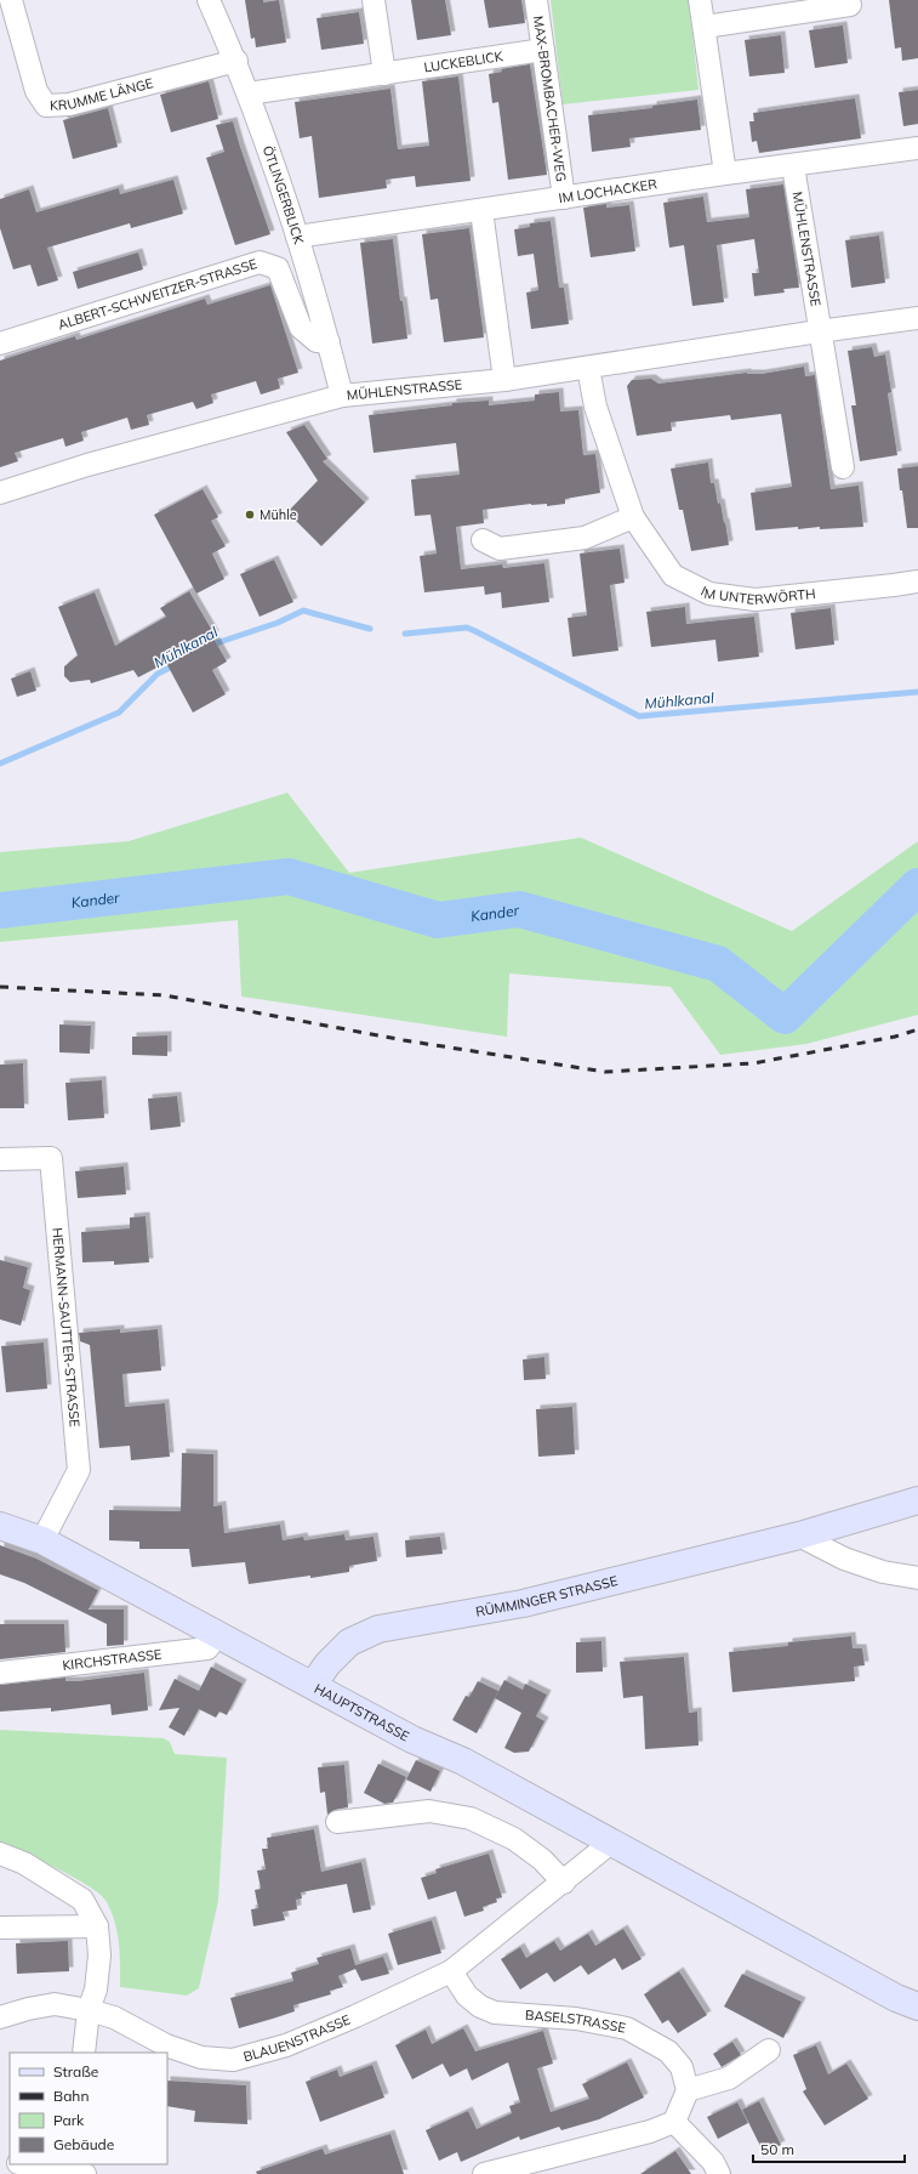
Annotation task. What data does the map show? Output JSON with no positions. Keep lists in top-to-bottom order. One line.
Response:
{"streets":{"main road":["RÜMMINGER STRASSE","HAUPTSTRASSE"],"street":["LUCKEBLICK","KRUMME LÄNGE","MAX-BROMBACHER-WEG","IM LOCHACKER","ÖTLINGERBLICK","MÜHLENSTRASSE","ALBERT-SCHWEITZER-STRASSE","IM UNTERWÖRTH","HERMANN-SAUTTER-STRASSE","KIRCHSTRASSE","BASELSTRASSE","BLAUENSTRASSE"]},"crossings":[["LUCKEBLICK","MAX-BROMBACHER-WEG"],["LUCKEBLICK","ÖTLINGERBLICK"],["KRUMME LÄNGE","ÖTLINGERBLICK"],["MAX-BROMBACHER-WEG","IM LOCHACKER"],["IM LOCHACKER","ÖTLINGERBLICK"],["IM LOCHACKER","MÜHLENSTRASSE"],["ÖTLINGERBLICK","MÜHLENSTRASSE"],["ÖTLINGERBLICK","ALBERT-SCHWEITZER-STRASSE"],["MÜHLENSTRASSE","IM UNTERWÖRTH"],["HERMANN-SAUTTER-STRASSE","HAUPTSTRASSE"],["RÜMMINGER STRASSE","HAUPTSTRASSE"],["KIRCHSTRASSE","HAUPTSTRASSE"],["HAUPTSTRASSE","BLAUENSTRASSE"],["BASELSTRASSE","BLAUENSTRASSE"]],"water":["Mühlkanal","Kander"],"places":["Mühle"],"legend":["Straße","Bahn","Park","Gebäude"],"scale_bar":"50 m"}
